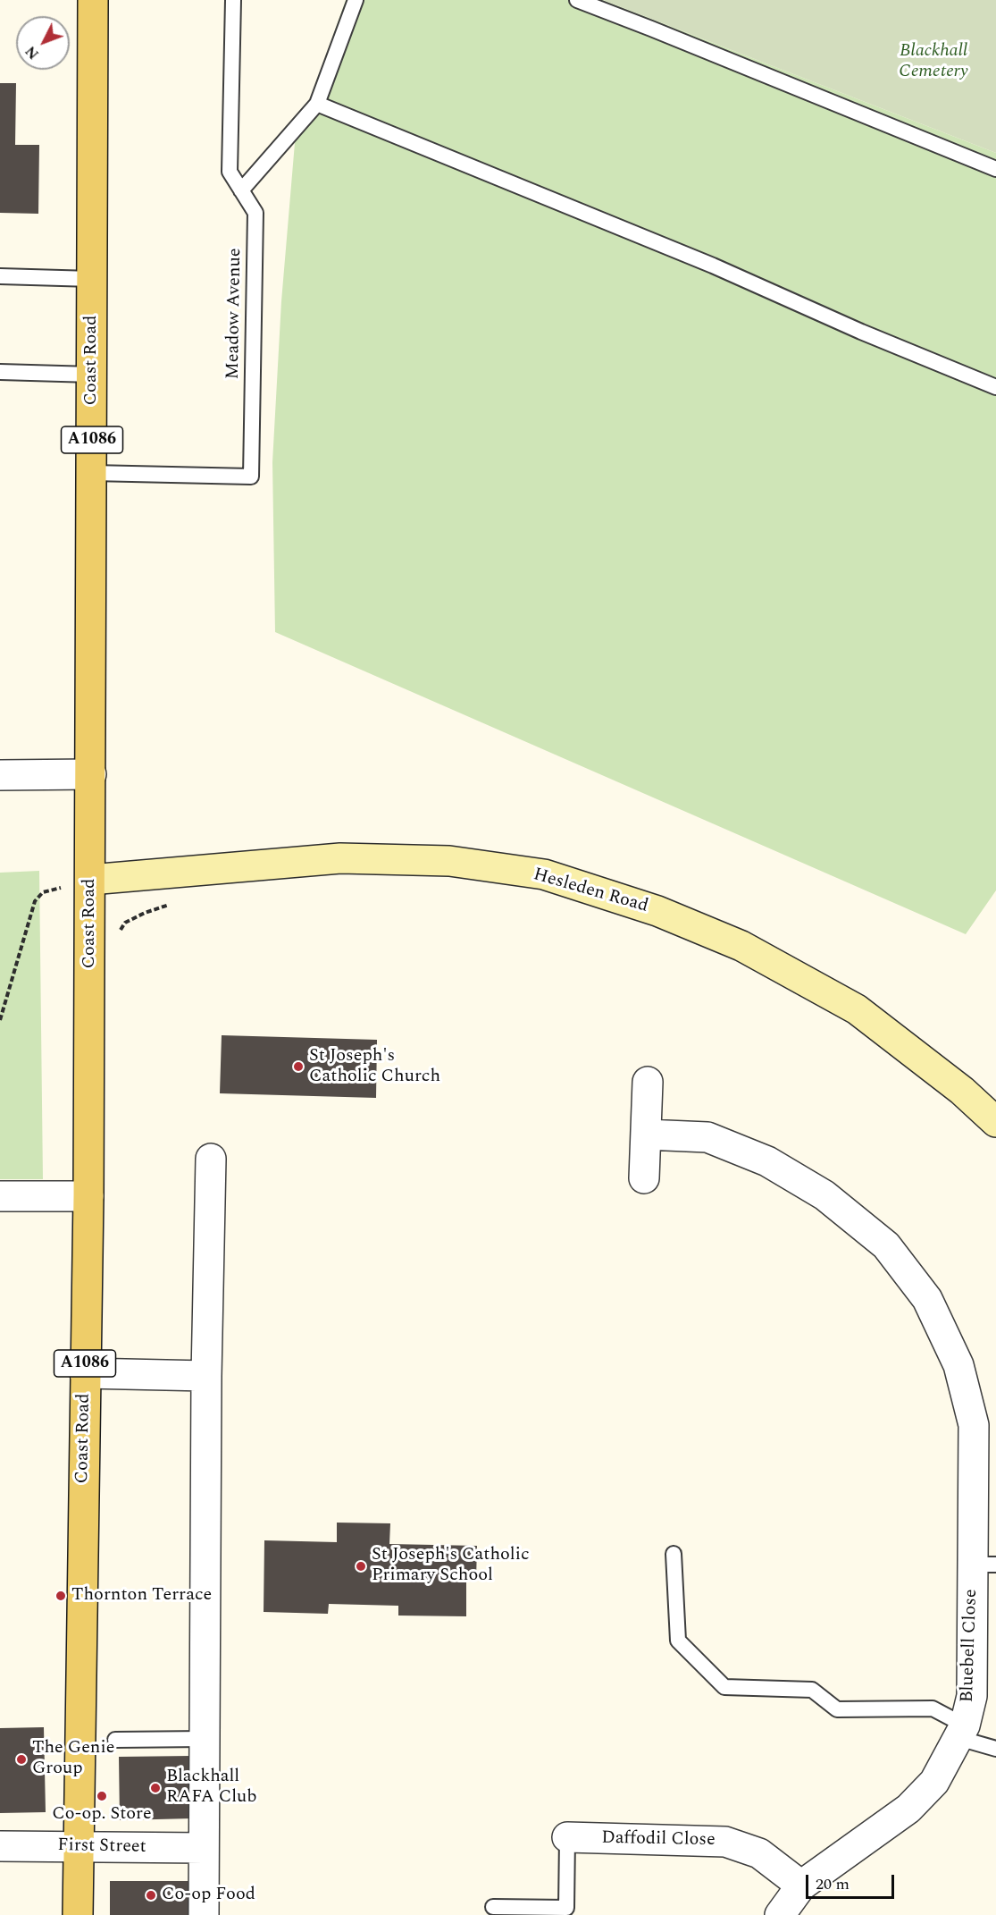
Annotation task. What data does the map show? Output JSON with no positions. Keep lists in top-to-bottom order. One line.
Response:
{"streets":{"main road":["Coast Road","A1086","Hesleden Road"],"street":["Bluebell Close","Daffodil Close","First Street"],"lane":["Meadow Avenue"]},"crossings":[["Meadow Avenue","Coast Road"],["Coast Road","A1086"],["Coast Road","Hesleden Road"],["Coast Road","First Street"],["A1086","First Street"],["Bluebell Close","Daffodil Close"]],"parks":["Blackhall Cemetery"],"places":["St Joseph's Catholic Church","St Joseph's Catholic Primary School","Thornton Terrace","The Genie Group","Blackhall RAFA Club","Co-op. Store","Co-op Food"],"scale_bar":"20 m","north":"bottom left"}
